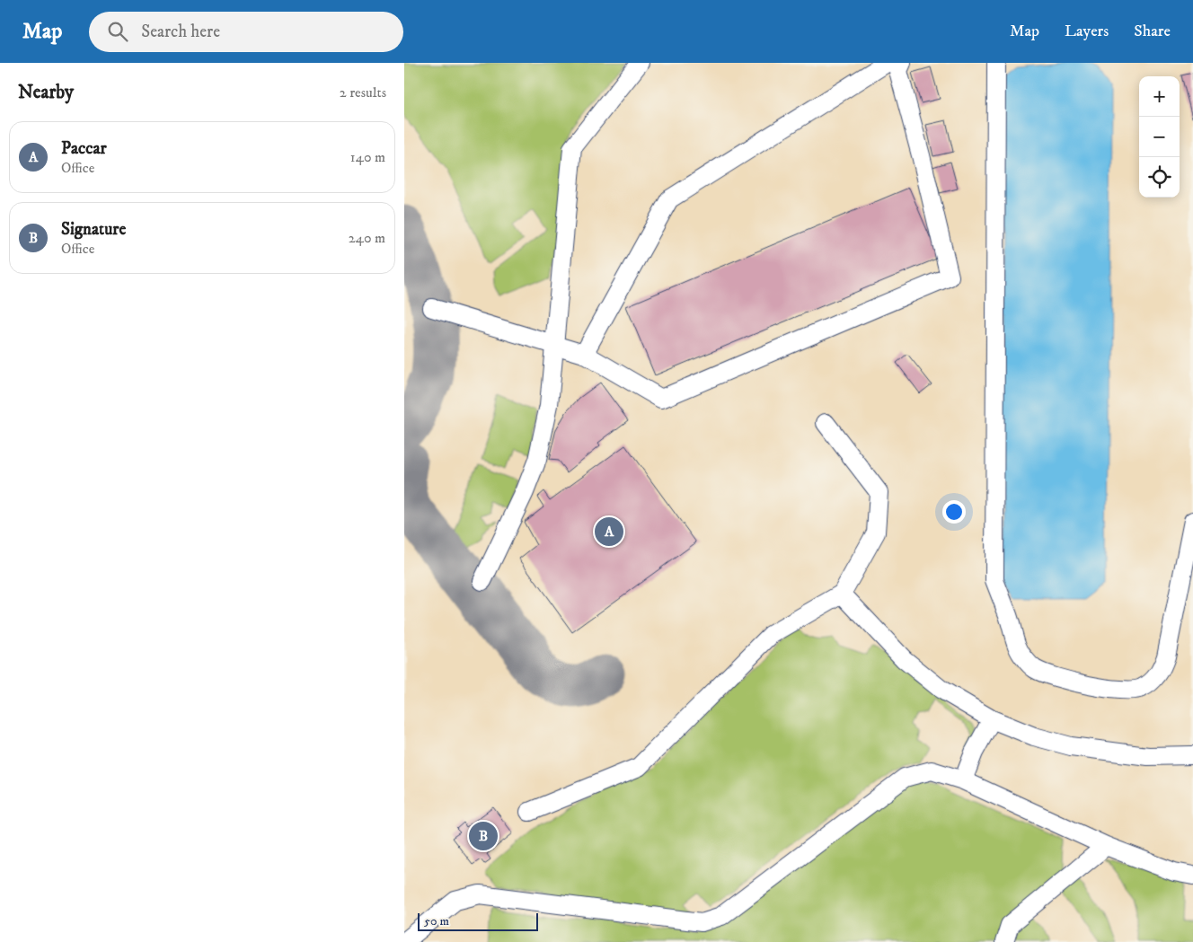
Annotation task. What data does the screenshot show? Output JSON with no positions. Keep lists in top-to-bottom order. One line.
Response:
{"scale_bar":"50 m","page":{"header":"Map","search":"Search here","nav":["Map","Layers","Share"],"heading":["Nearby","2 results"],"map_buttons":["+","−"],"list":[{"mark":"A","name":"Paccar","note":"Office","value":"140 m"},{"mark":"B","name":"Signature","note":"Office","value":"240 m"}],"pins":["A","B"],"scale":"50 m"}}
